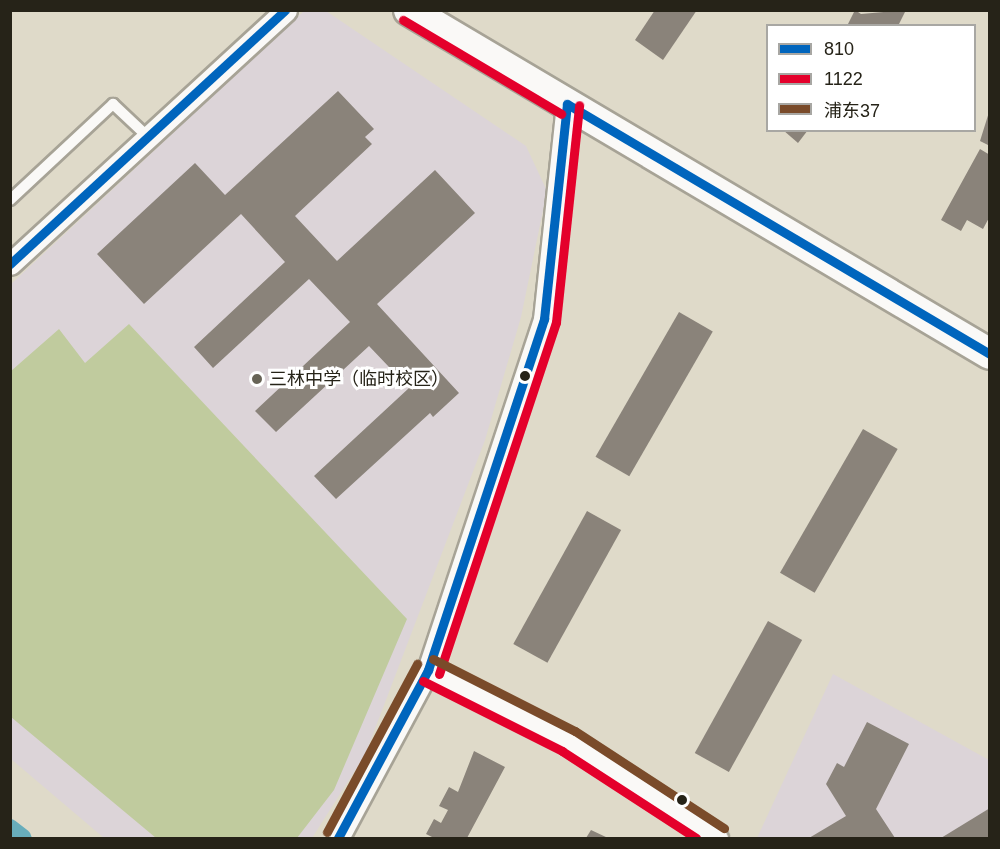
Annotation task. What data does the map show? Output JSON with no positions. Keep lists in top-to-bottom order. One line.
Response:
{"places":["三林中学（临时校区）"],"lines":["transit line 810","transit line 1122","transit line 浦东37"],"legend":["810","1122","浦东37"]}
